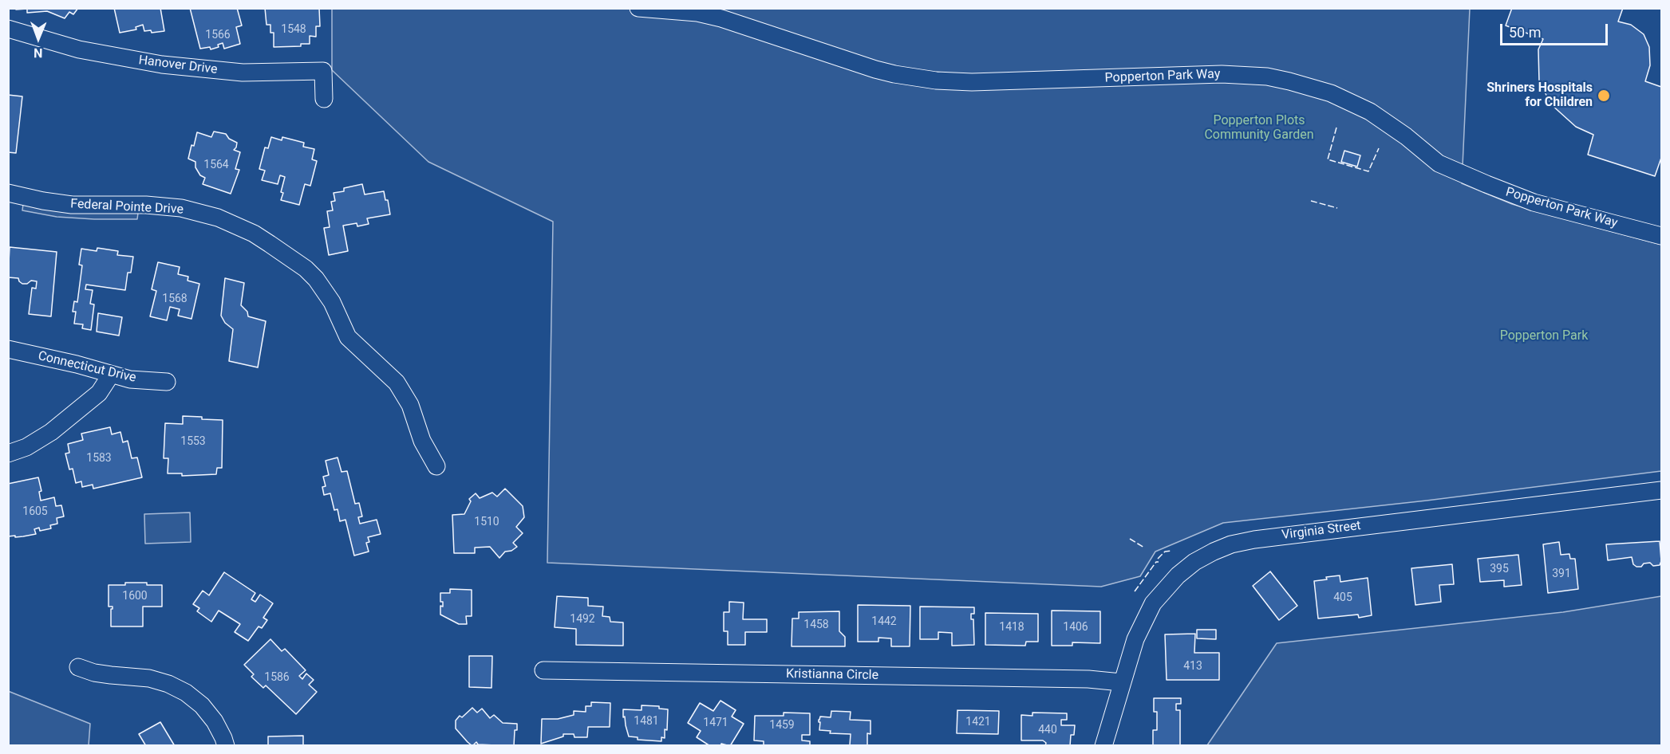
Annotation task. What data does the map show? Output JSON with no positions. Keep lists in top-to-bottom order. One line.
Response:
{"streets":{"street":["Hanover Drive","Popperton Park Way","Federal Pointe Drive","Connecticut Drive","Virginia Street","Kristianna Circle"]},"crossings":[["Virginia Street","Kristianna Circle"]],"parks":["Popperton Plots Community Garden","Popperton Park"],"places":["Shriners Hospitals for Children"],"house_numbers":["1548","1566","1564","1568","1553","1583","1605","1510","395","391","1600","405","1492","1442","1458","1418","1406","413","1586","1481","1421","1471","1459","440"],"scale_bar":"50 m","north":"bottom"}
